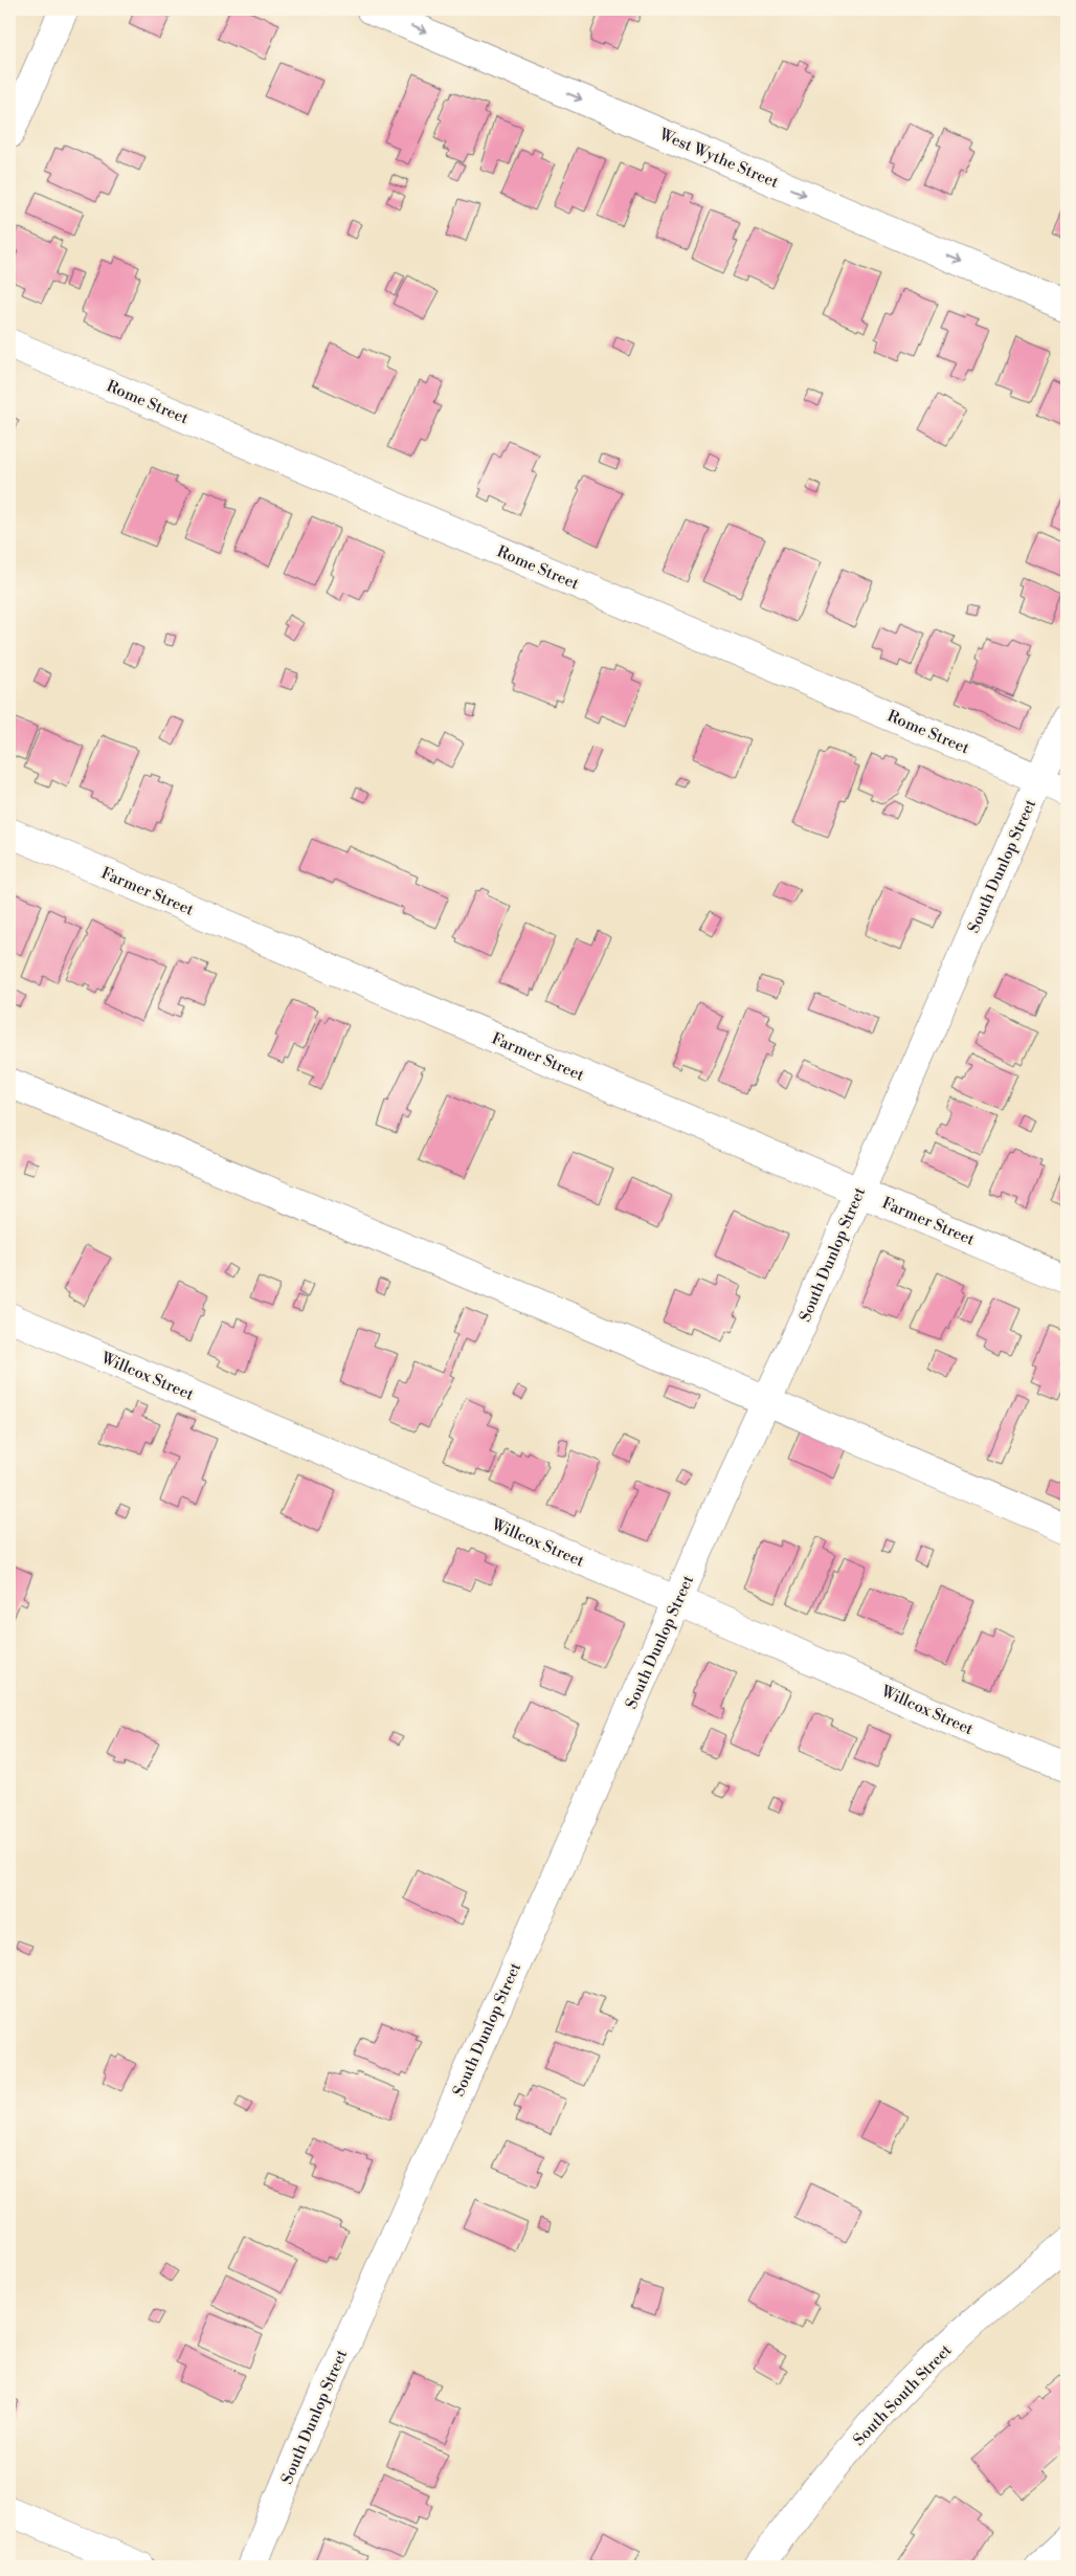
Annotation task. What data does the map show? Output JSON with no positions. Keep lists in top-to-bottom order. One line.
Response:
{"streets":{"street":["West Wythe Street","Rome Street","South Dunlop Street","Farmer Street","Willcox Street","South South Street"]},"crossings":[["Rome Street","South Dunlop Street"],["South Dunlop Street","Farmer Street"],["South Dunlop Street","Willcox Street"]],"one_way":["West Wythe Street"]}
